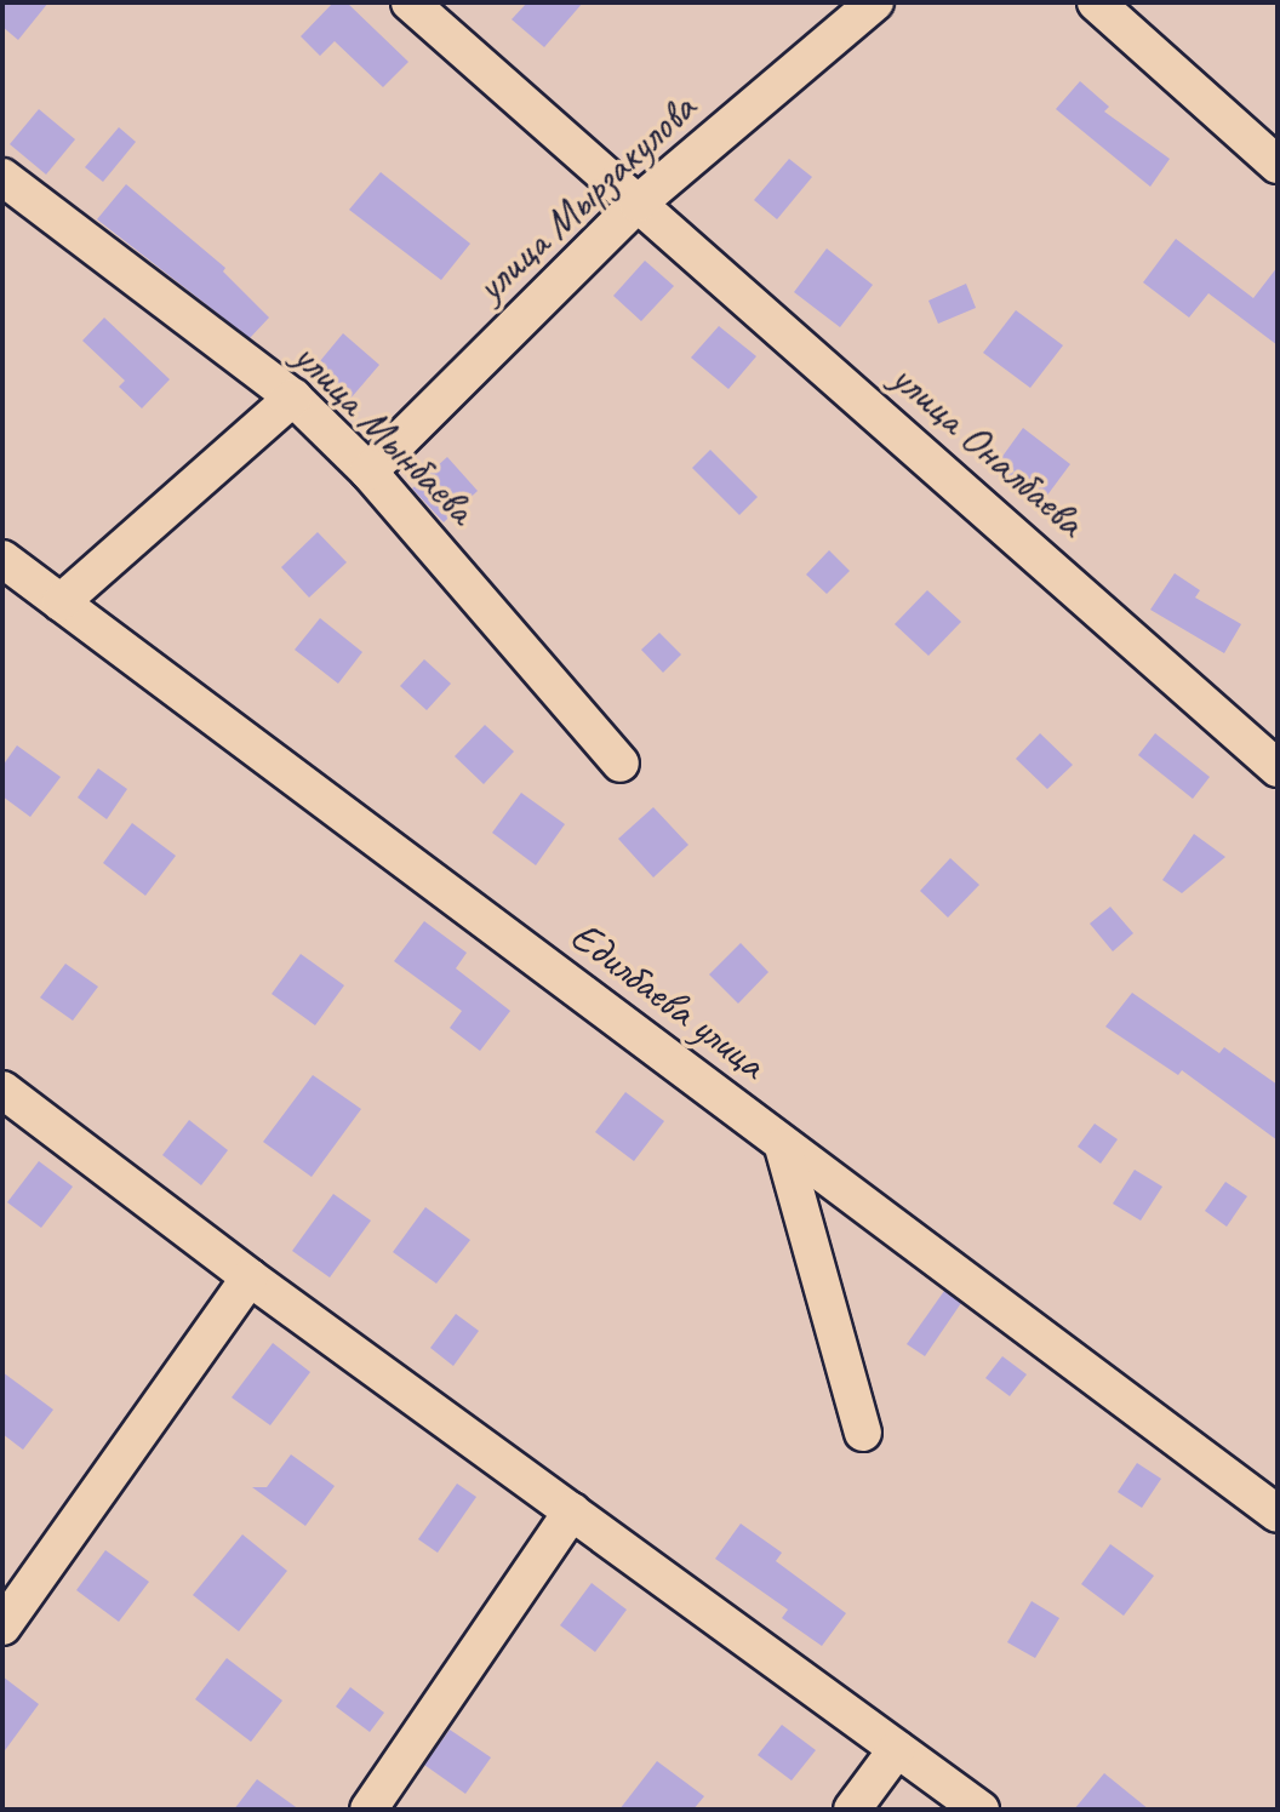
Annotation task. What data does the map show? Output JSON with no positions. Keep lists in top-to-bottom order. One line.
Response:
{"streets":{"street":["улица Мырзакулова","улица Мынбаева","улица Оналбаева","Едилбаева улица"]},"crossings":[["улица Мырзакулова","улица Мынбаева"],["улица Мырзакулова","улица Оналбаева"]]}
